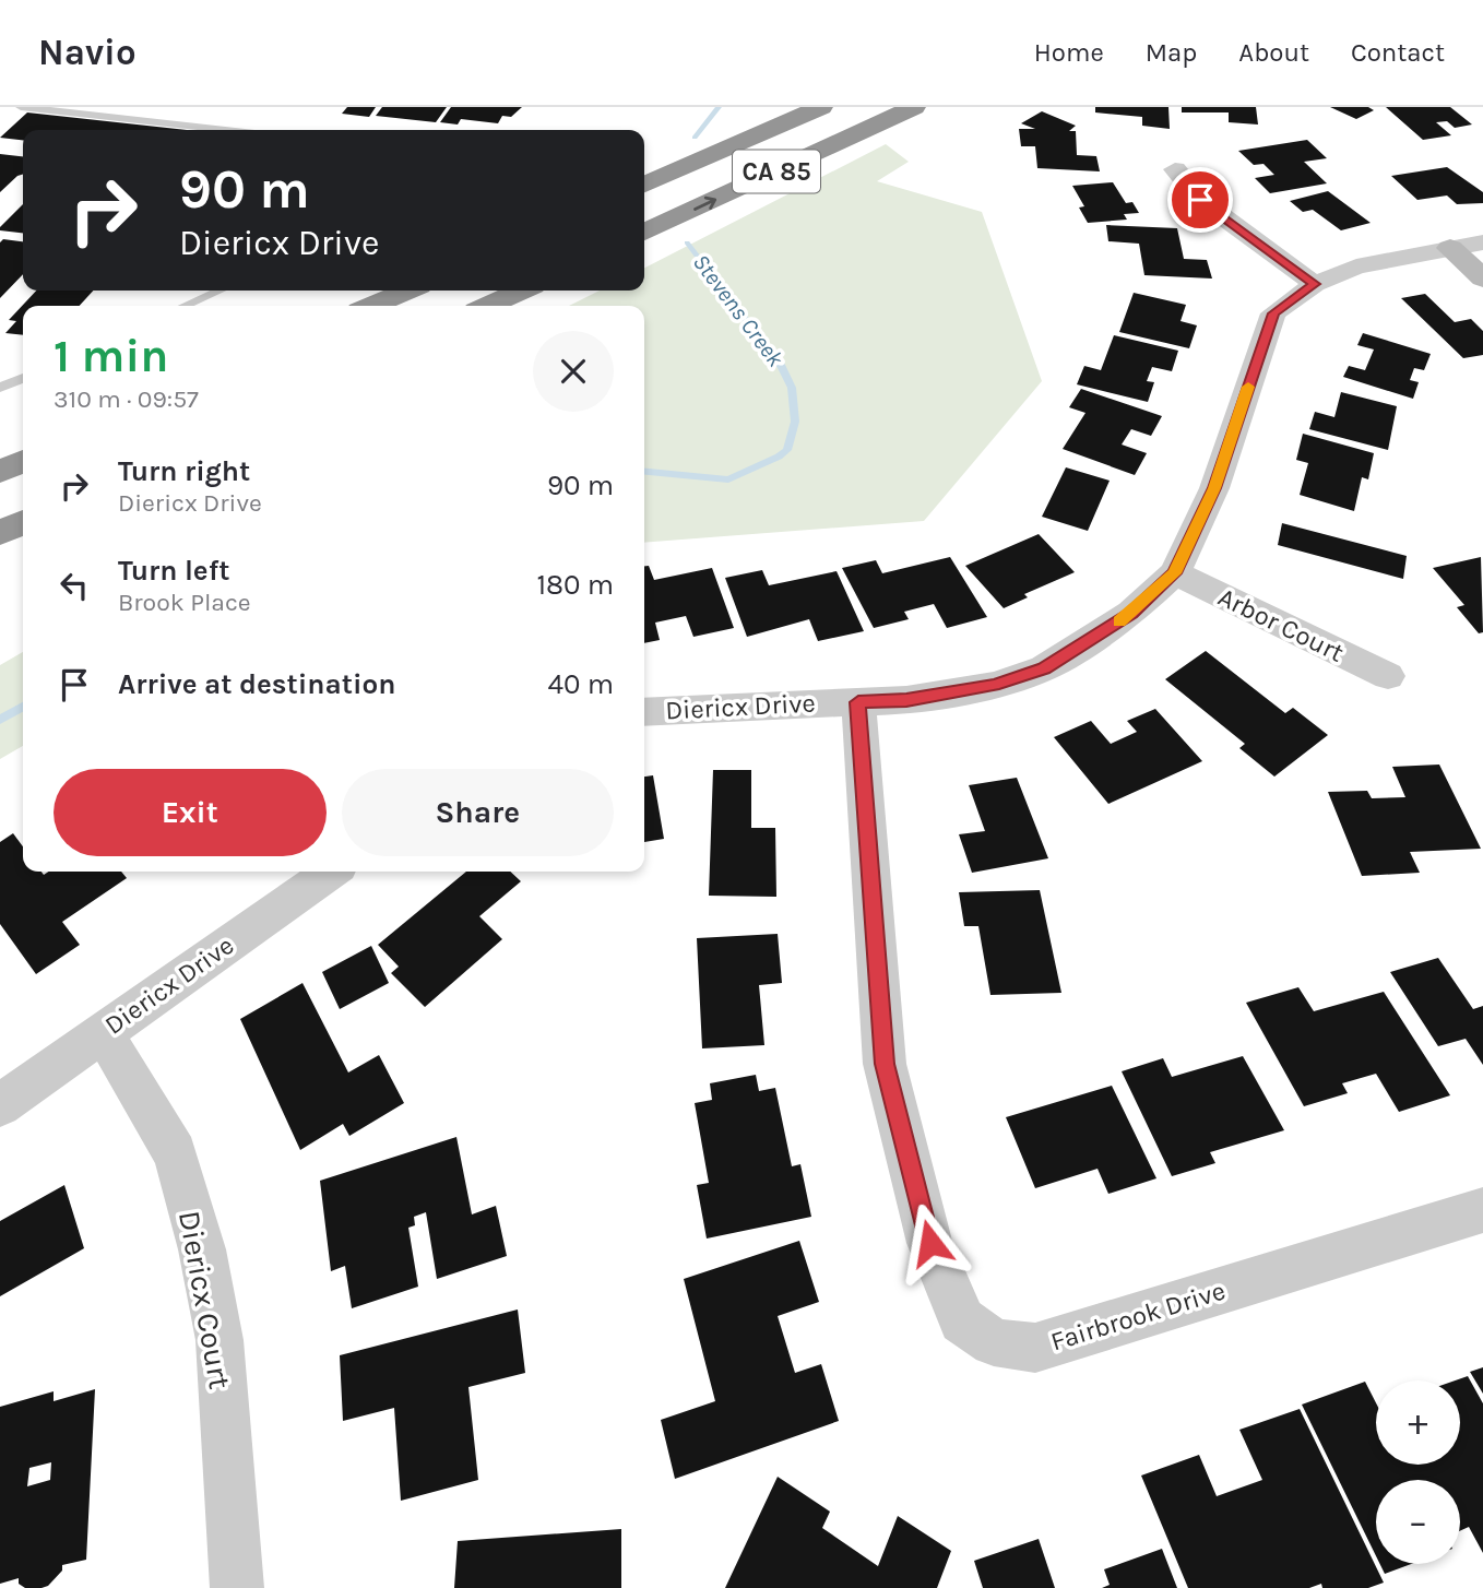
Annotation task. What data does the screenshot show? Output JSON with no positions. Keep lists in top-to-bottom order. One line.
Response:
{"streets":{"highway":["CA 85"],"street":["Arbor Court","Diericx Drive","Diericx Court","Fairbrook Drive"]},"crossings":[["Arbor Court","Diericx Drive"],["Diericx Drive","Diericx Court"],["Diericx Drive","Fairbrook Drive"]],"water":["Stevens Creek"],"page":{"header":"Navio","nav":["Home","Map","About","Contact"],"turn":["90 m","Diericx Drive"],"heading":["1 min","310 m · 09:57"],"list":[{"name":"Turn right","note":"Diericx Drive","value":"90 m"},{"name":"Turn left","note":"Brook Place","value":"180 m"},{"name":"Arrive at destination","value":"40 m"}],"buttons":["Exit","Share"],"map_buttons":["+","−"]}}
